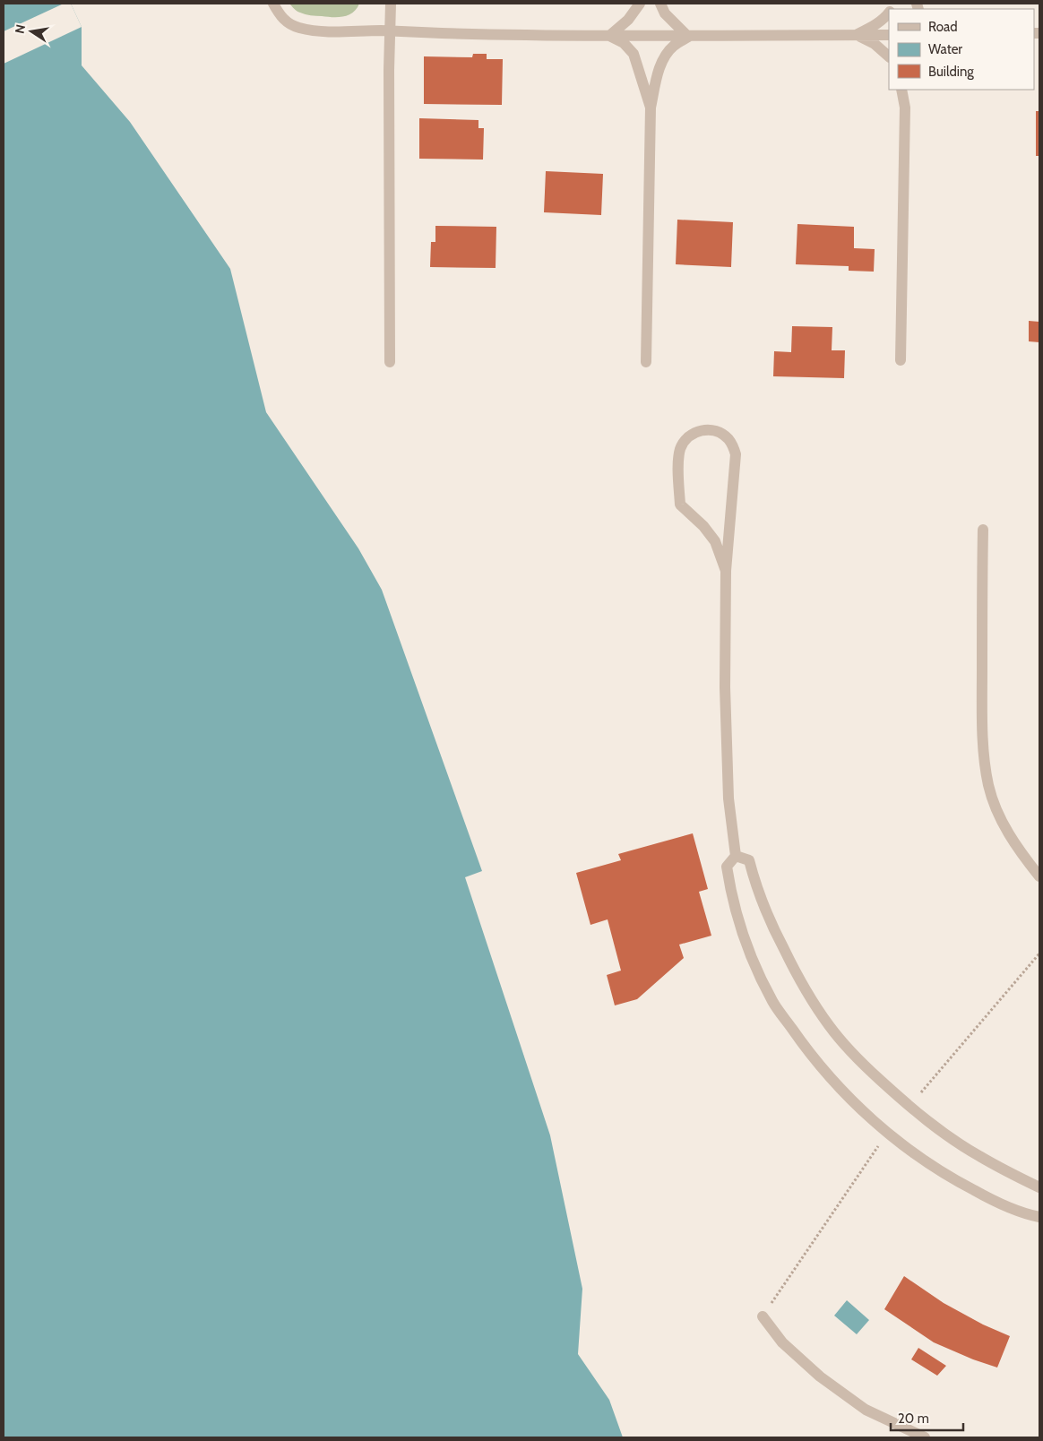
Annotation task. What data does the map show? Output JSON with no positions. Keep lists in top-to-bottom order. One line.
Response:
{"legend":["Road","Water","Building"],"scale_bar":"20 m","north":"left"}
